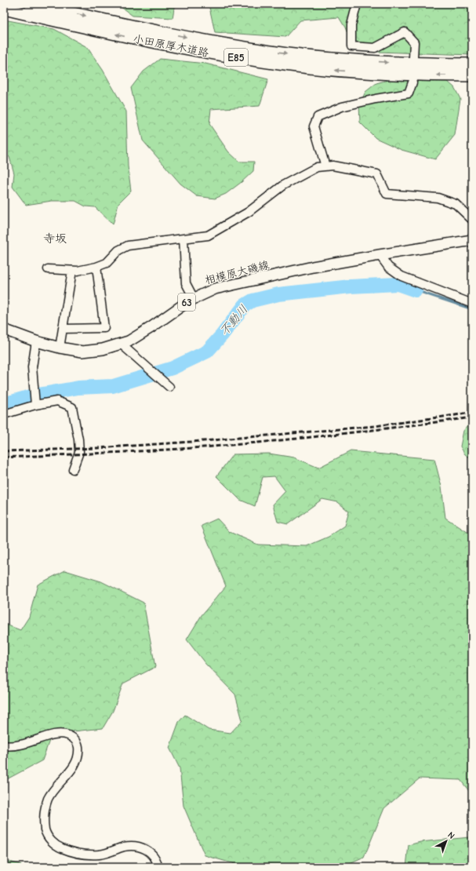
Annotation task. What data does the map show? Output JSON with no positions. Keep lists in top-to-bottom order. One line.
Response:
{"streets":{"highway":["小田原厚木道路","E85"],"main road":["相模原大磯線","63"]},"districts":["寺坂"],"water":["不動川"],"north":"top right"}
